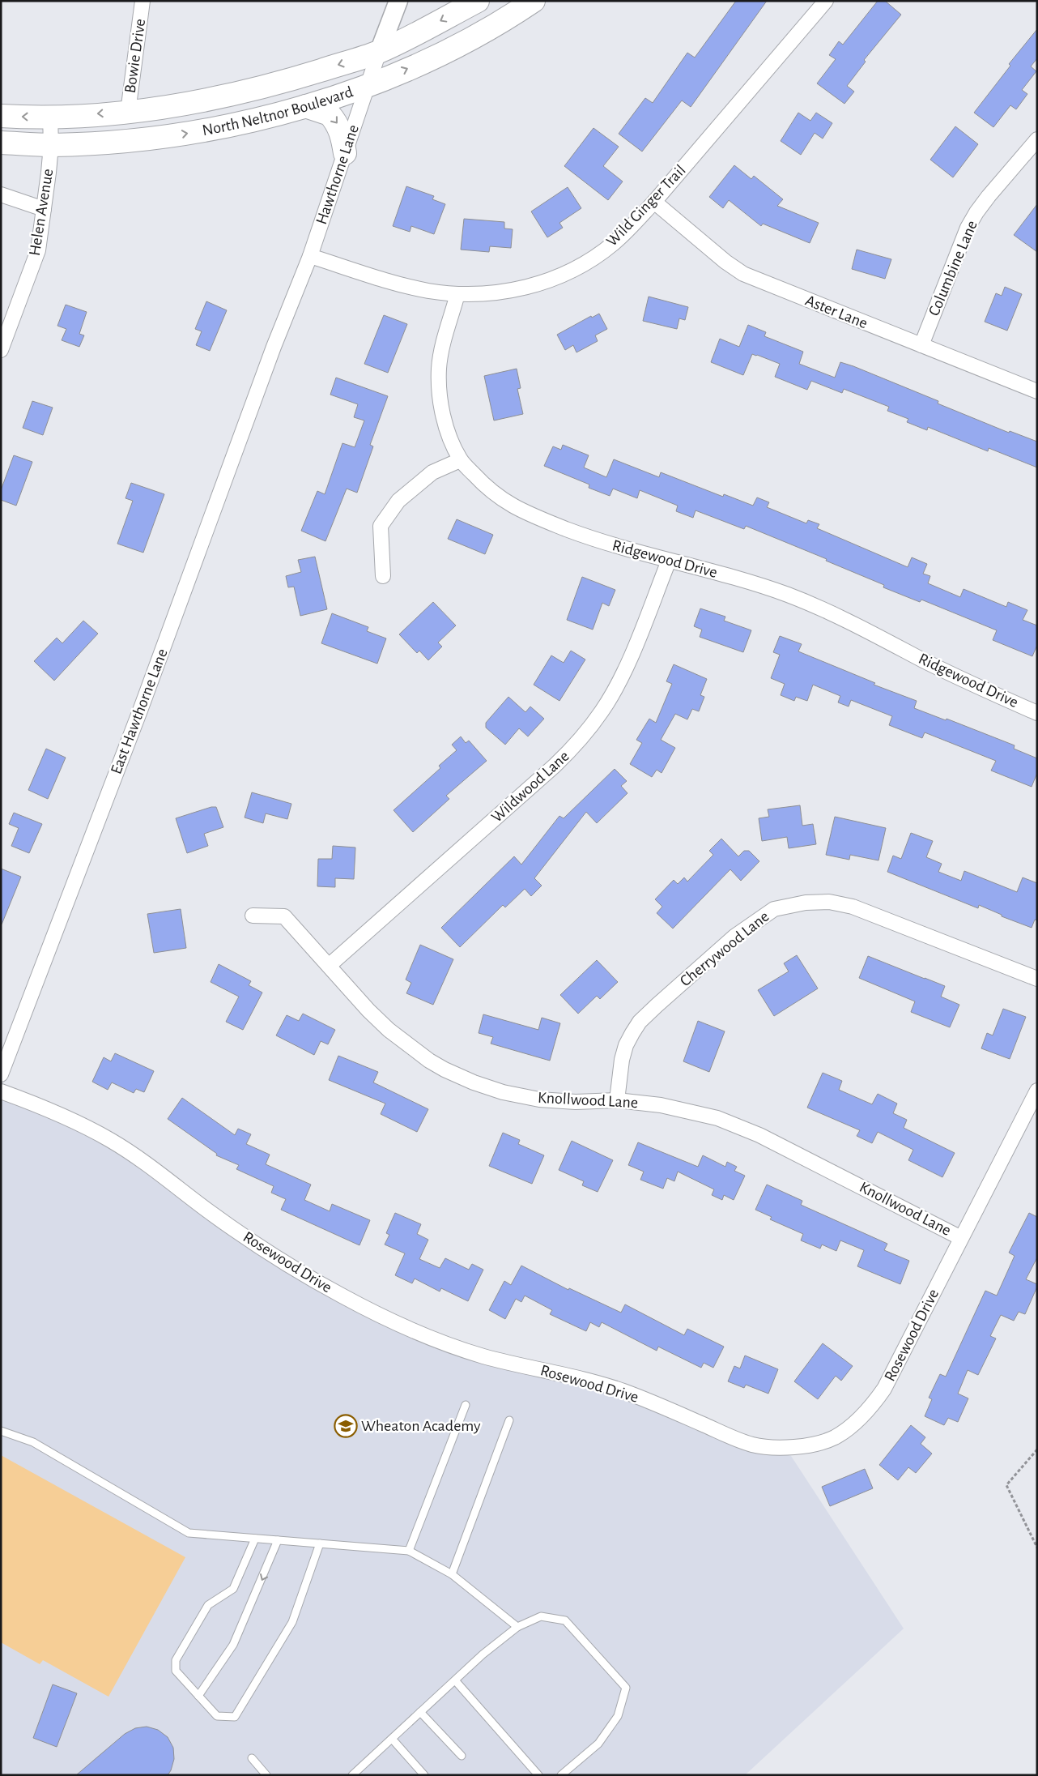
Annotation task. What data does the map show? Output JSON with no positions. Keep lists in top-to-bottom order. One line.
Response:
{"streets":{"main road":["North Neltnor Boulevard"],"street":["Bowie Drive","Hawthorne Lane","Wild Ginger Trail","Helen Avenue","Columbine Lane","Aster Lane","Ridgewood Drive","East Hawthorne Lane","Wildwood Lane","Cherrywood Lane","Knollwood Lane","Rosewood Drive"]},"crossings":[["Bowie Drive","North Neltnor Boulevard"],["North Neltnor Boulevard","Hawthorne Lane"],["North Neltnor Boulevard","Helen Avenue"],["Hawthorne Lane","Wild Ginger Trail"],["Hawthorne Lane","East Hawthorne Lane"],["Wild Ginger Trail","Aster Lane"],["Wild Ginger Trail","Ridgewood Drive"],["Columbine Lane","Aster Lane"],["Ridgewood Drive","Wildwood Lane"],["Wildwood Lane","Knollwood Lane"],["Cherrywood Lane","Knollwood Lane"],["Knollwood Lane","Rosewood Drive"]],"places":{"school or university":["Wheaton Academy"]}}
